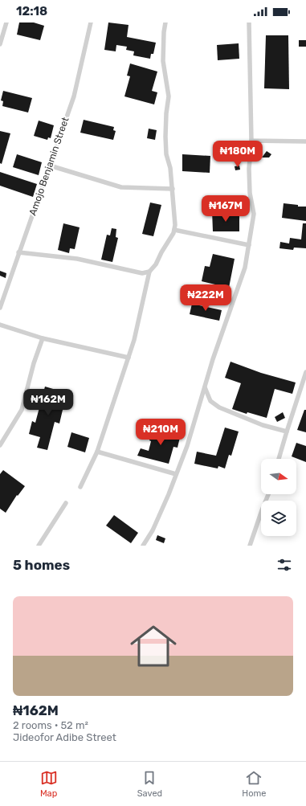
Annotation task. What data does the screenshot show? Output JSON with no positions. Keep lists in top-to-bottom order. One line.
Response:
{"streets":{"street":["Amojo Benjamin Street"]},"north":"right","page":{"status":"12:18","price":["₦180M","₦167M","₦222M","₦162M","₦210M"],"heading":"5 homes","list":[{"name":"₦162M","note":"2 rooms · 52 m² · Jideofor Adibe Street"}],"tabs":["Map","Saved","Home"]}}
